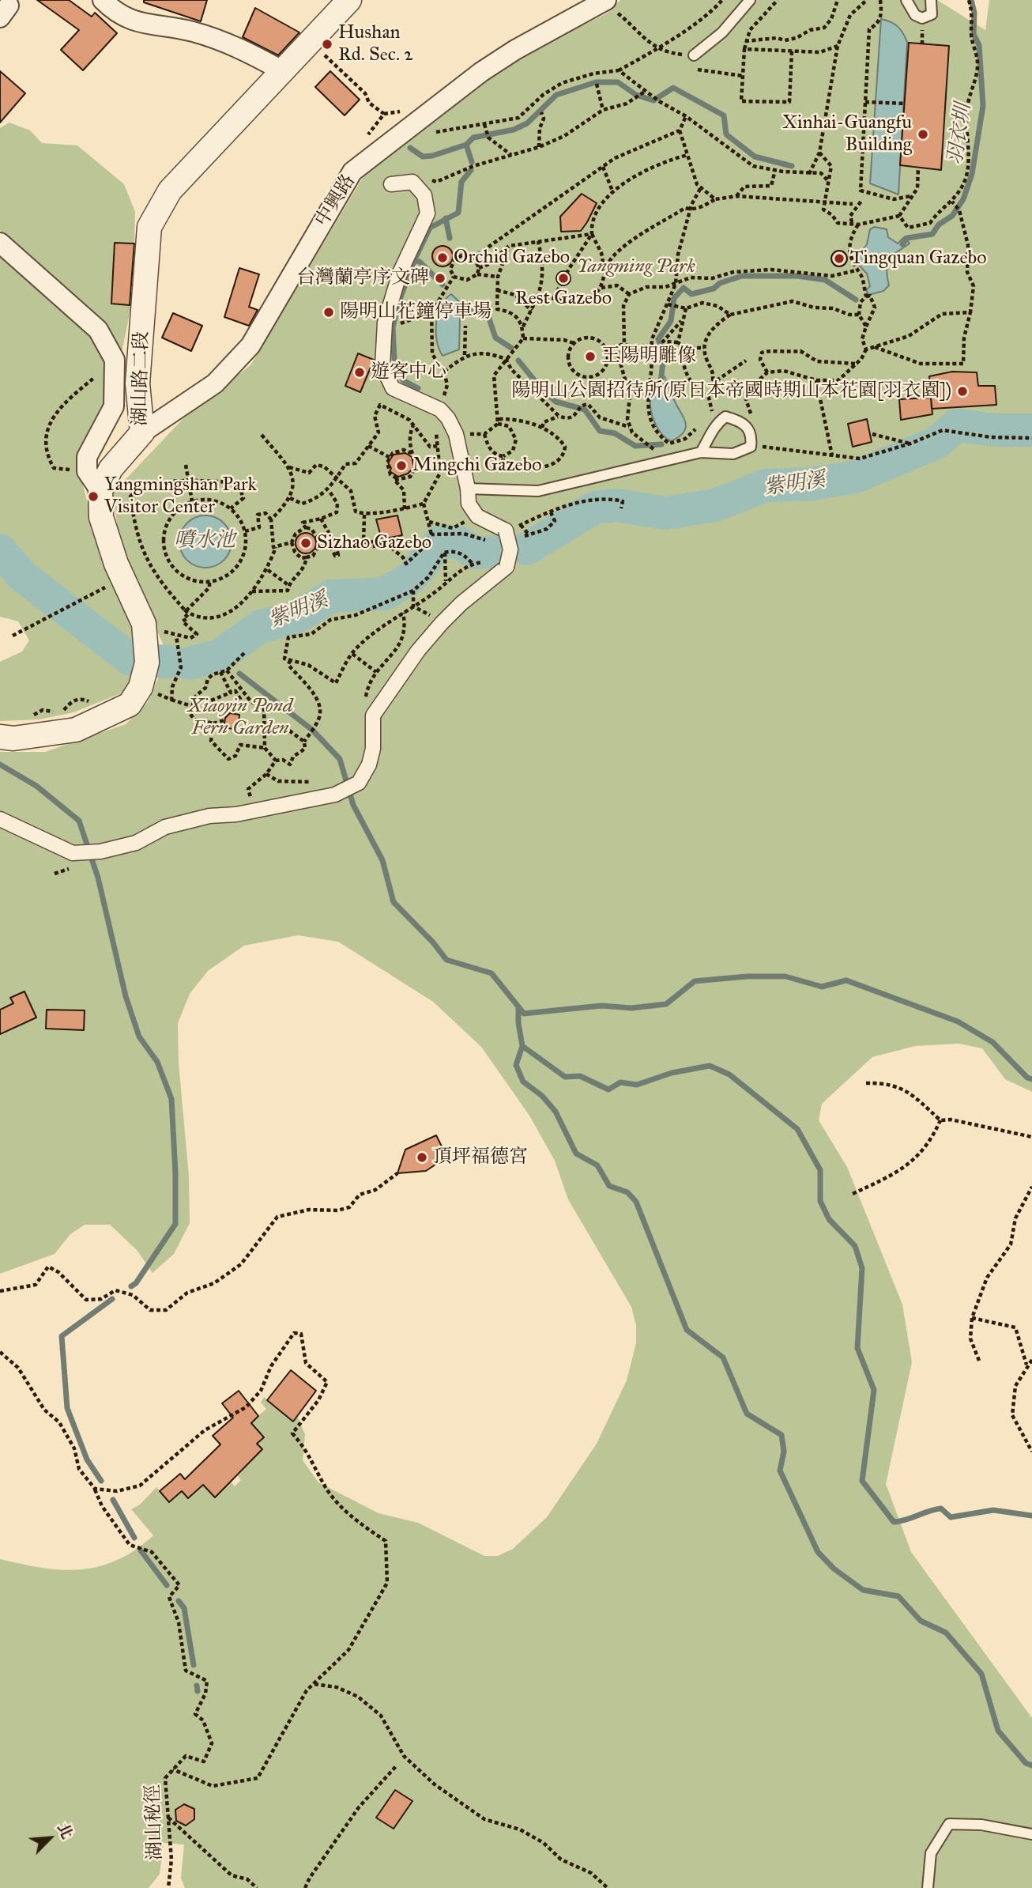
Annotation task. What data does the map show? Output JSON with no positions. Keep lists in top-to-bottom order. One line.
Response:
{"streets":{"street":["中興路","湖山路二段"],"path":["湖山秘徑"]},"crossings":[["中興路","湖山路二段"]],"water":["羽衣圳","紫明溪","噴水池"],"parks":["Yangming Park","Xiaoyin Pond Fern Garden"],"places":["Hushan Rd. Sec. 2","Xinhai-Guangfu Building","Orchid Gazebo","Tingquan Gazebo","台灣蘭亭序文碑","Rest Gazebo","陽明山花鐘停車場","王陽明雕像","遊客中心","陽明山公園招待所(原日本帝國時期山本花園[羽衣園])","Mingchi Gazebo","Yangmingshan Park Visitor Center","Sizhao Gazebo","頂坪福德宮"],"north":"top right"}
